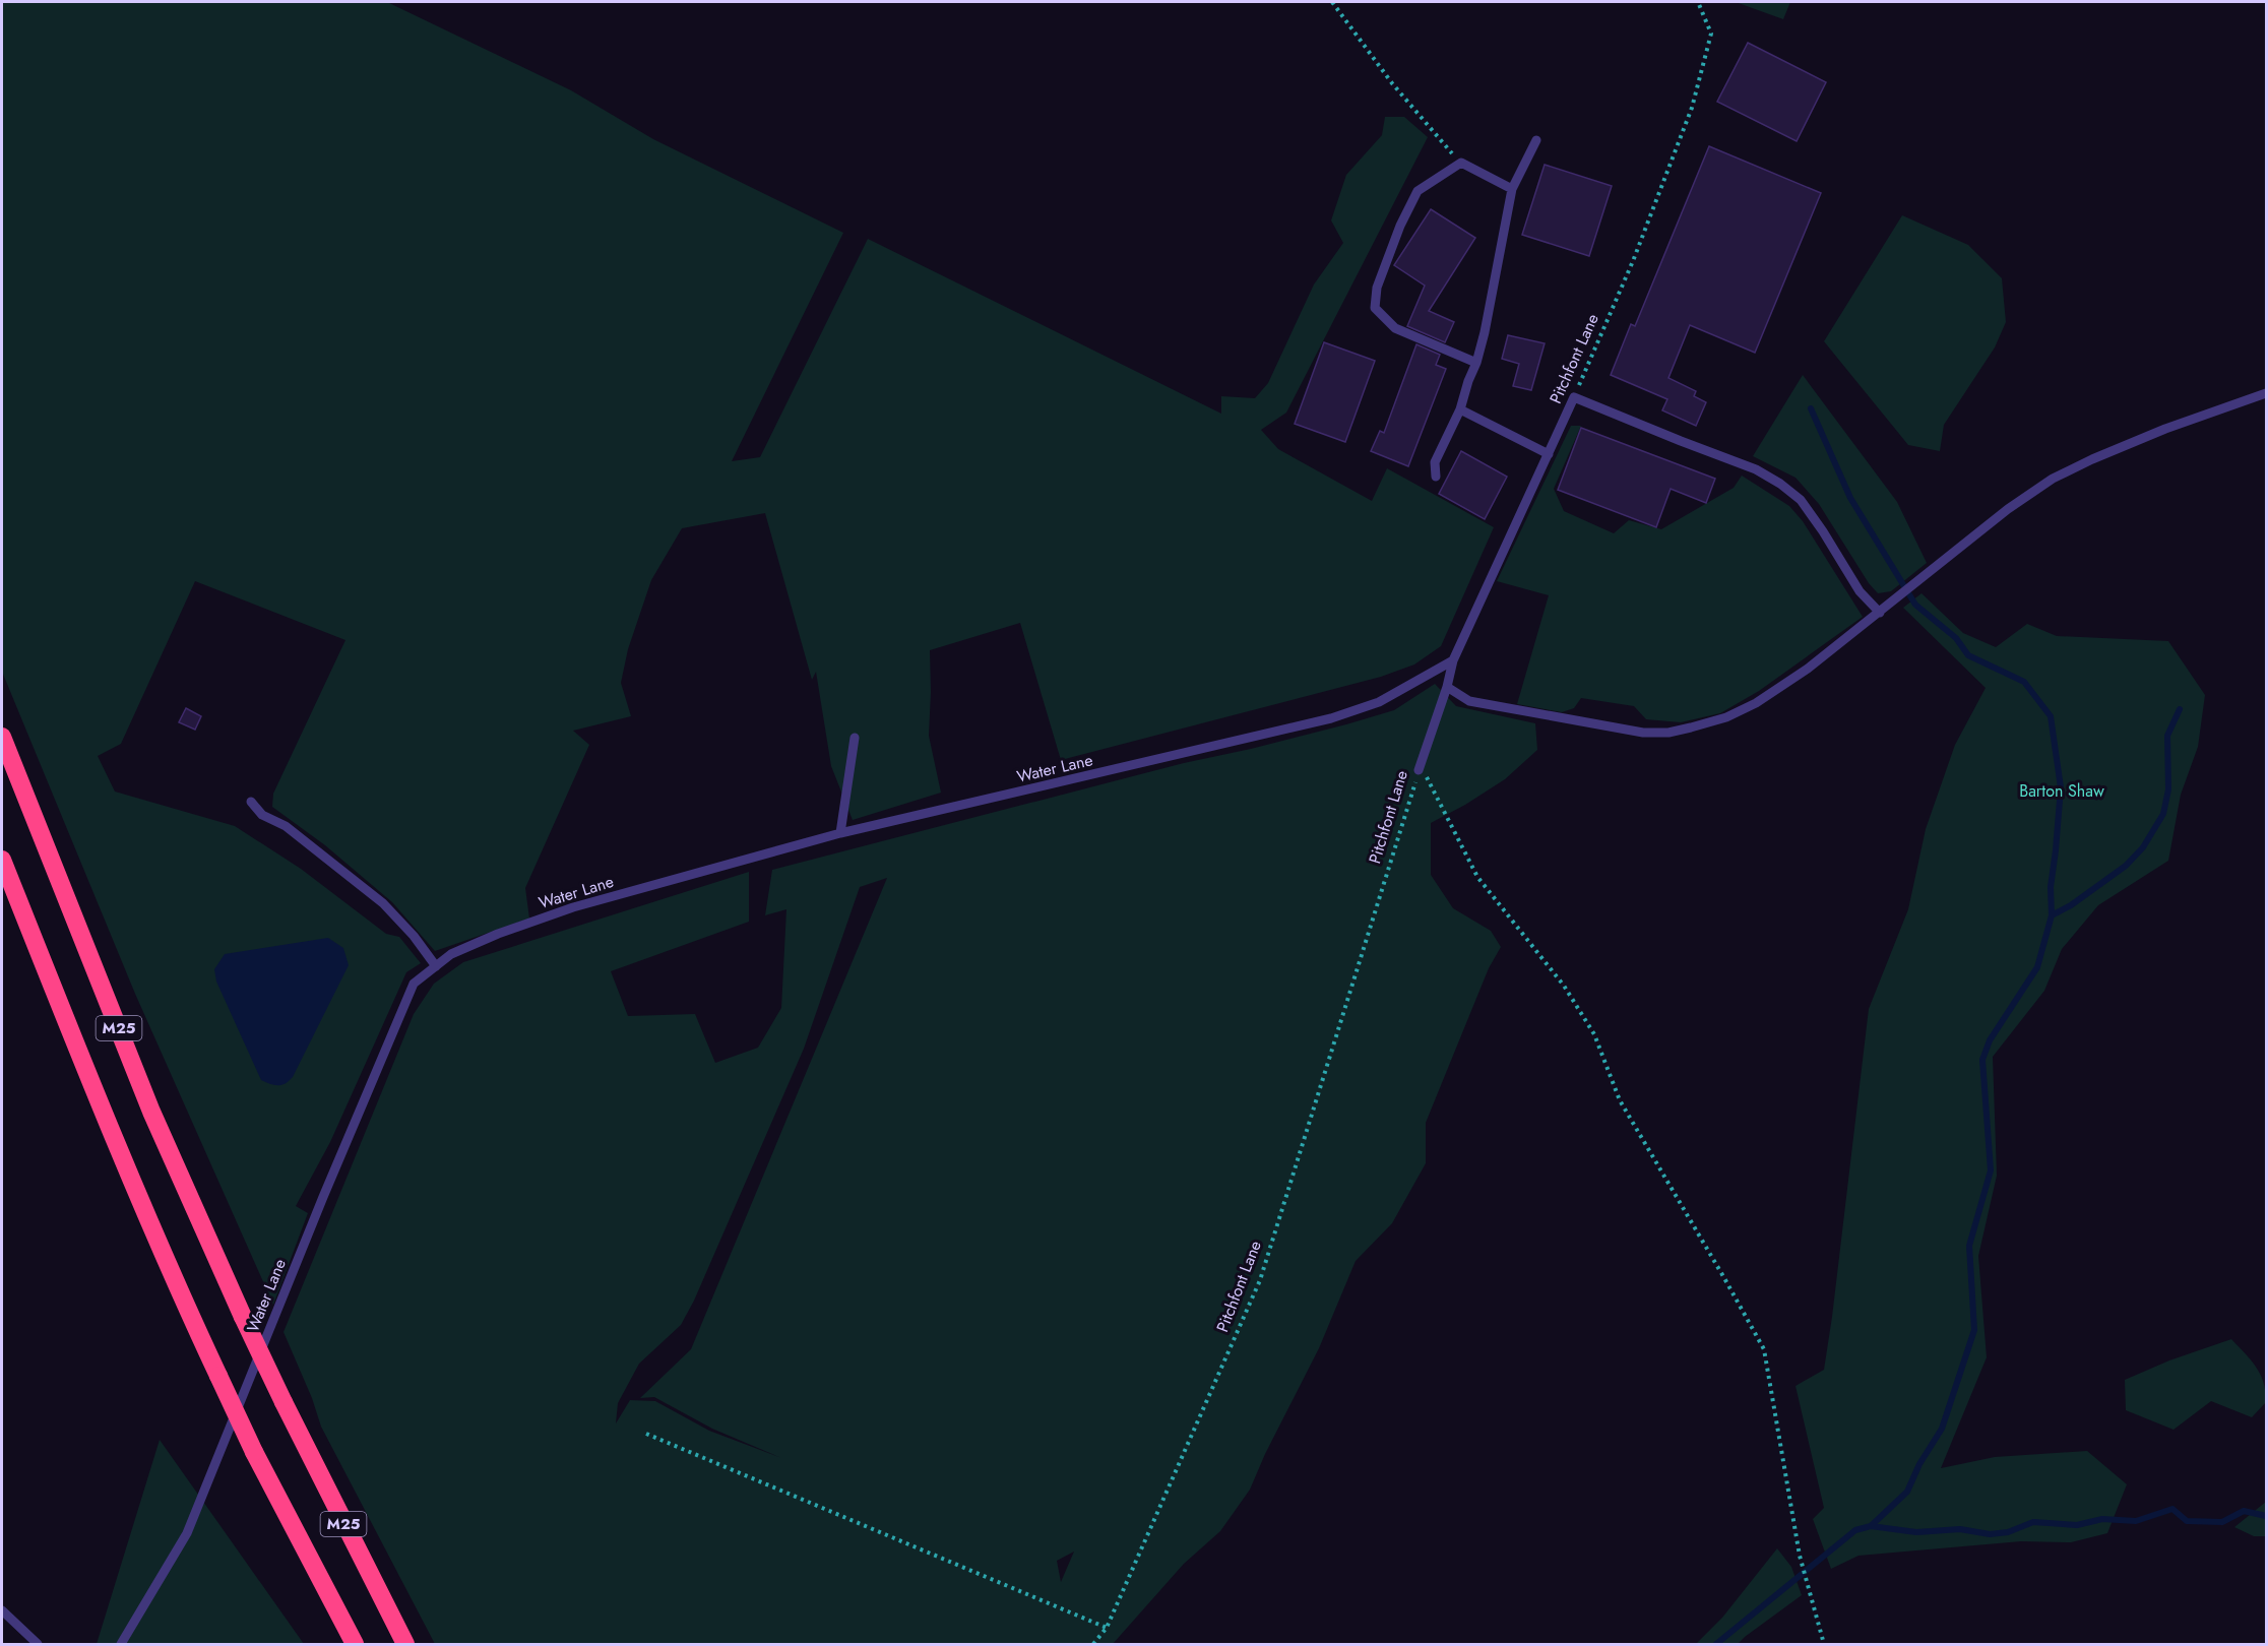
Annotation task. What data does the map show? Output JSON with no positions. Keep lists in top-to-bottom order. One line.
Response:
{"streets":{"highway":["M25"],"lane":["Pitchfont Lane","Water Lane"]},"crossings":[["Pitchfont Lane","Water Lane"]],"parks":["Barton Shaw"]}
